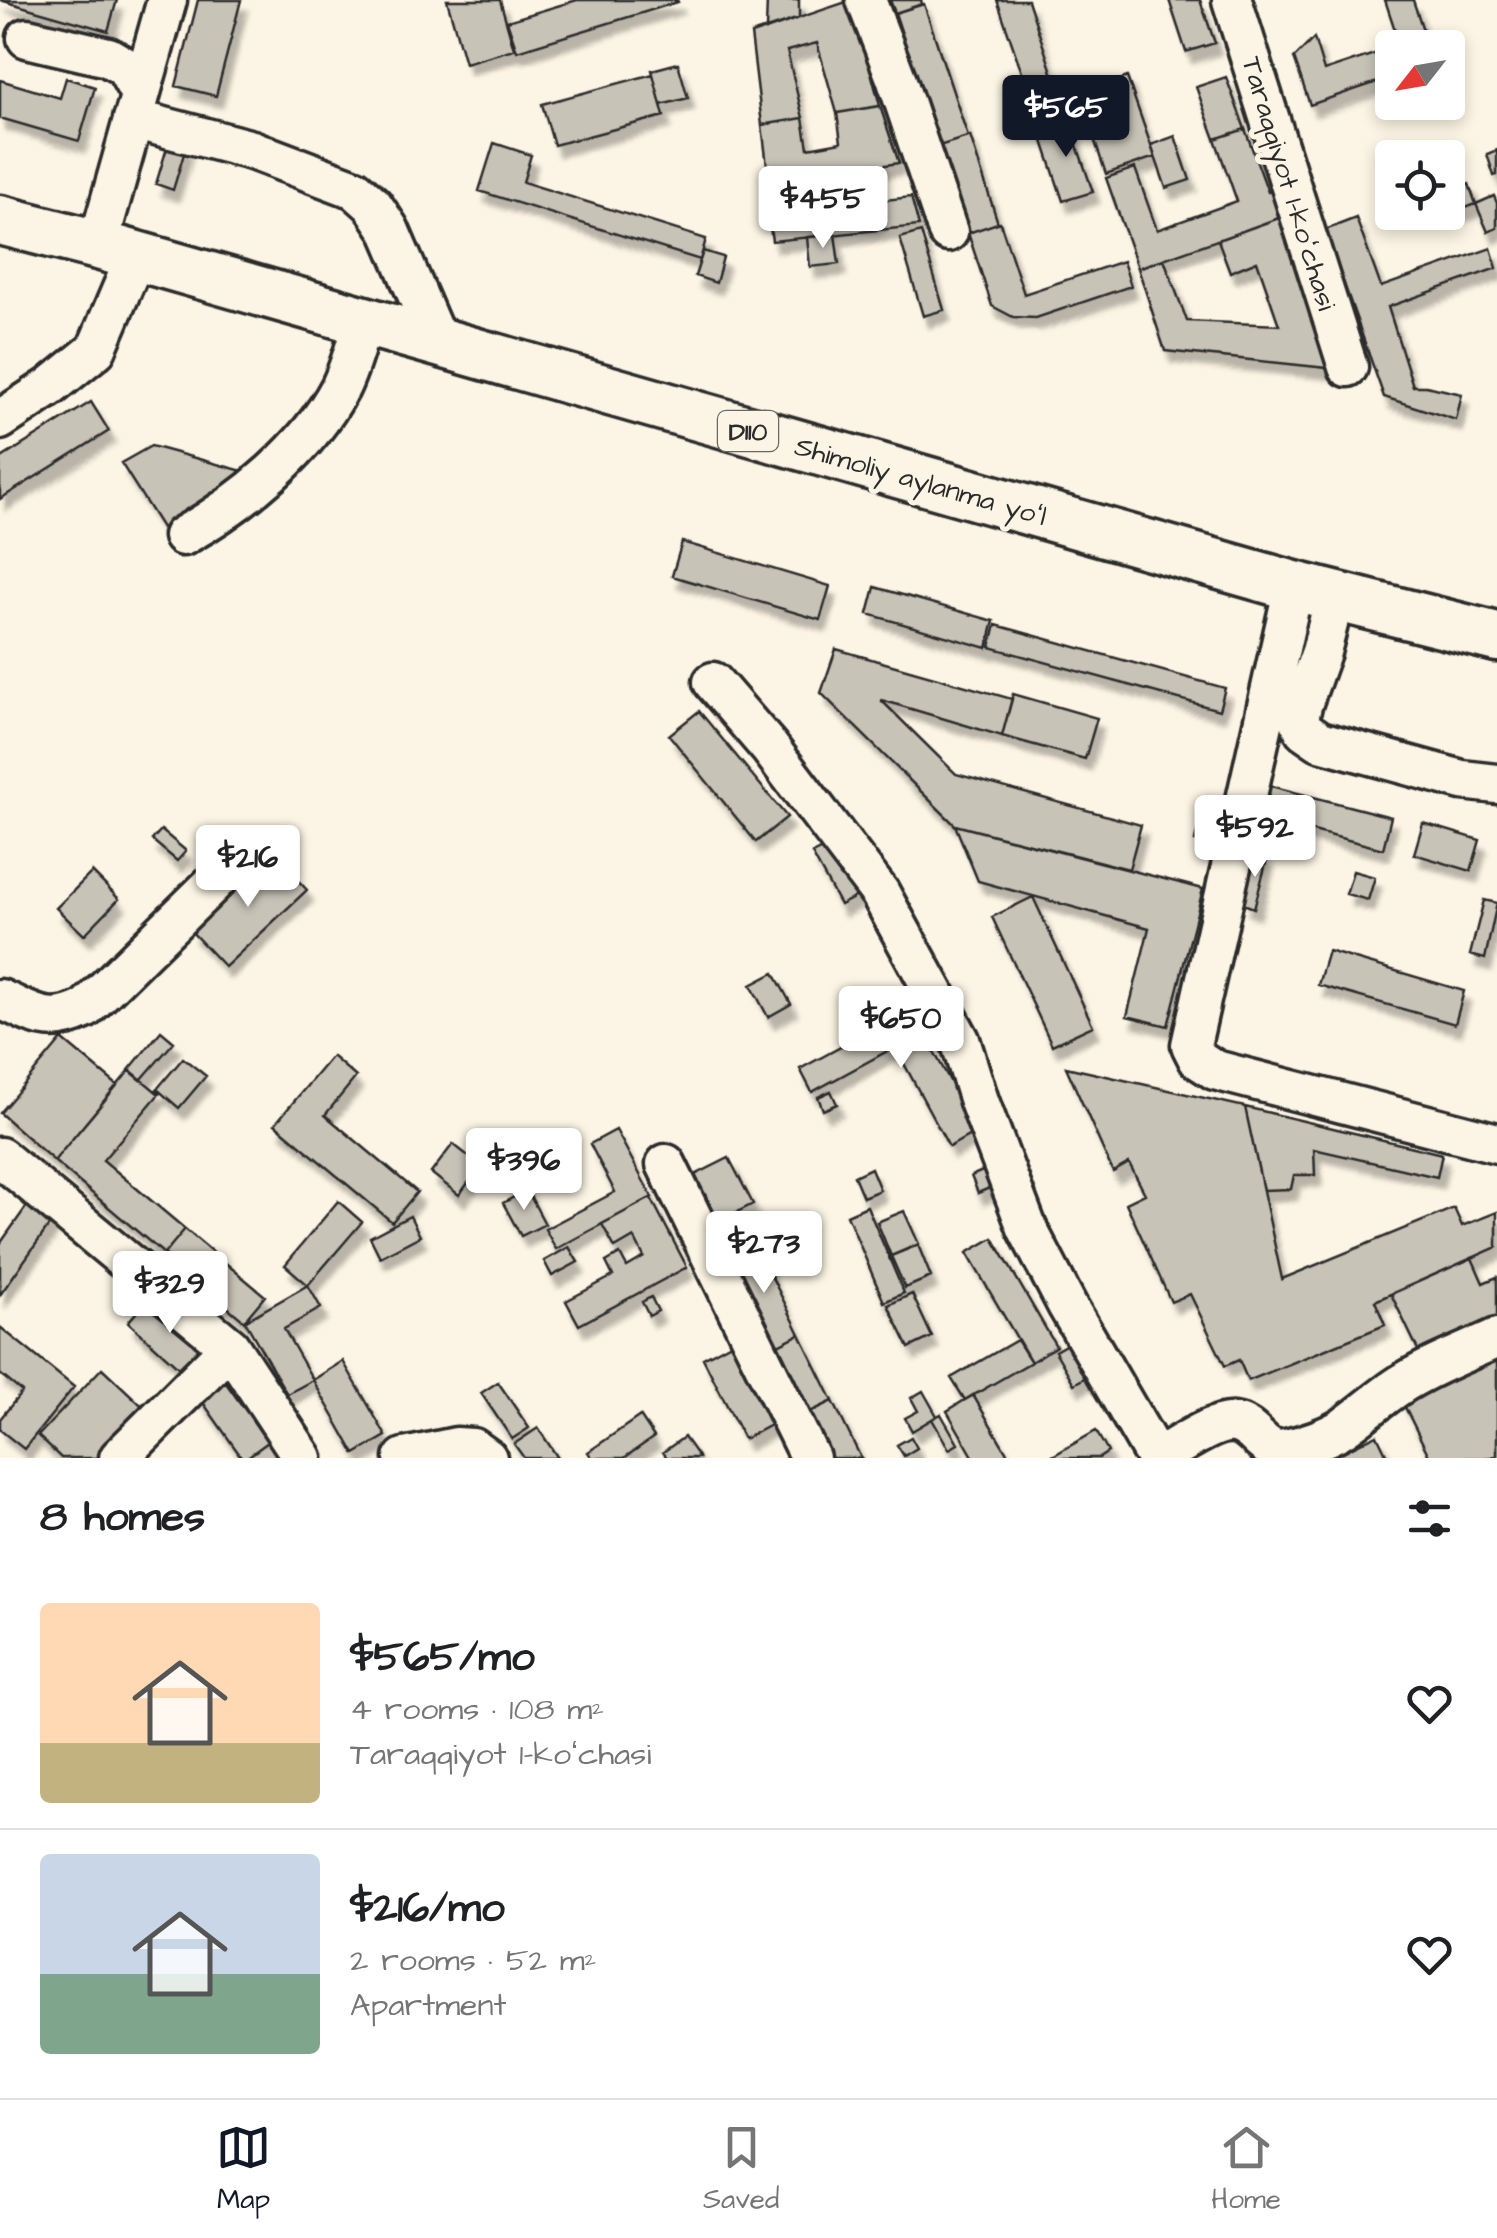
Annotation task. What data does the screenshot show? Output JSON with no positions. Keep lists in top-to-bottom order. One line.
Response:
{"streets":{"main road":["D110","Shimoliy aylanma yoʻl"],"street":["Taraqqiyot 1-koʻchasi"]},"north":"bottom left","page":{"price":["$565","$455","$592","$216","$650","$396","$273","$329"],"heading":"8 homes","list":[{"name":"$565/mo","note":"4 rooms · 108 m² · Taraqqiyot 1-koʻchasi"},{"name":"$216/mo","note":"2 rooms · 52 m² · Apartment"}],"tabs":["Map","Saved","Home"]}}
